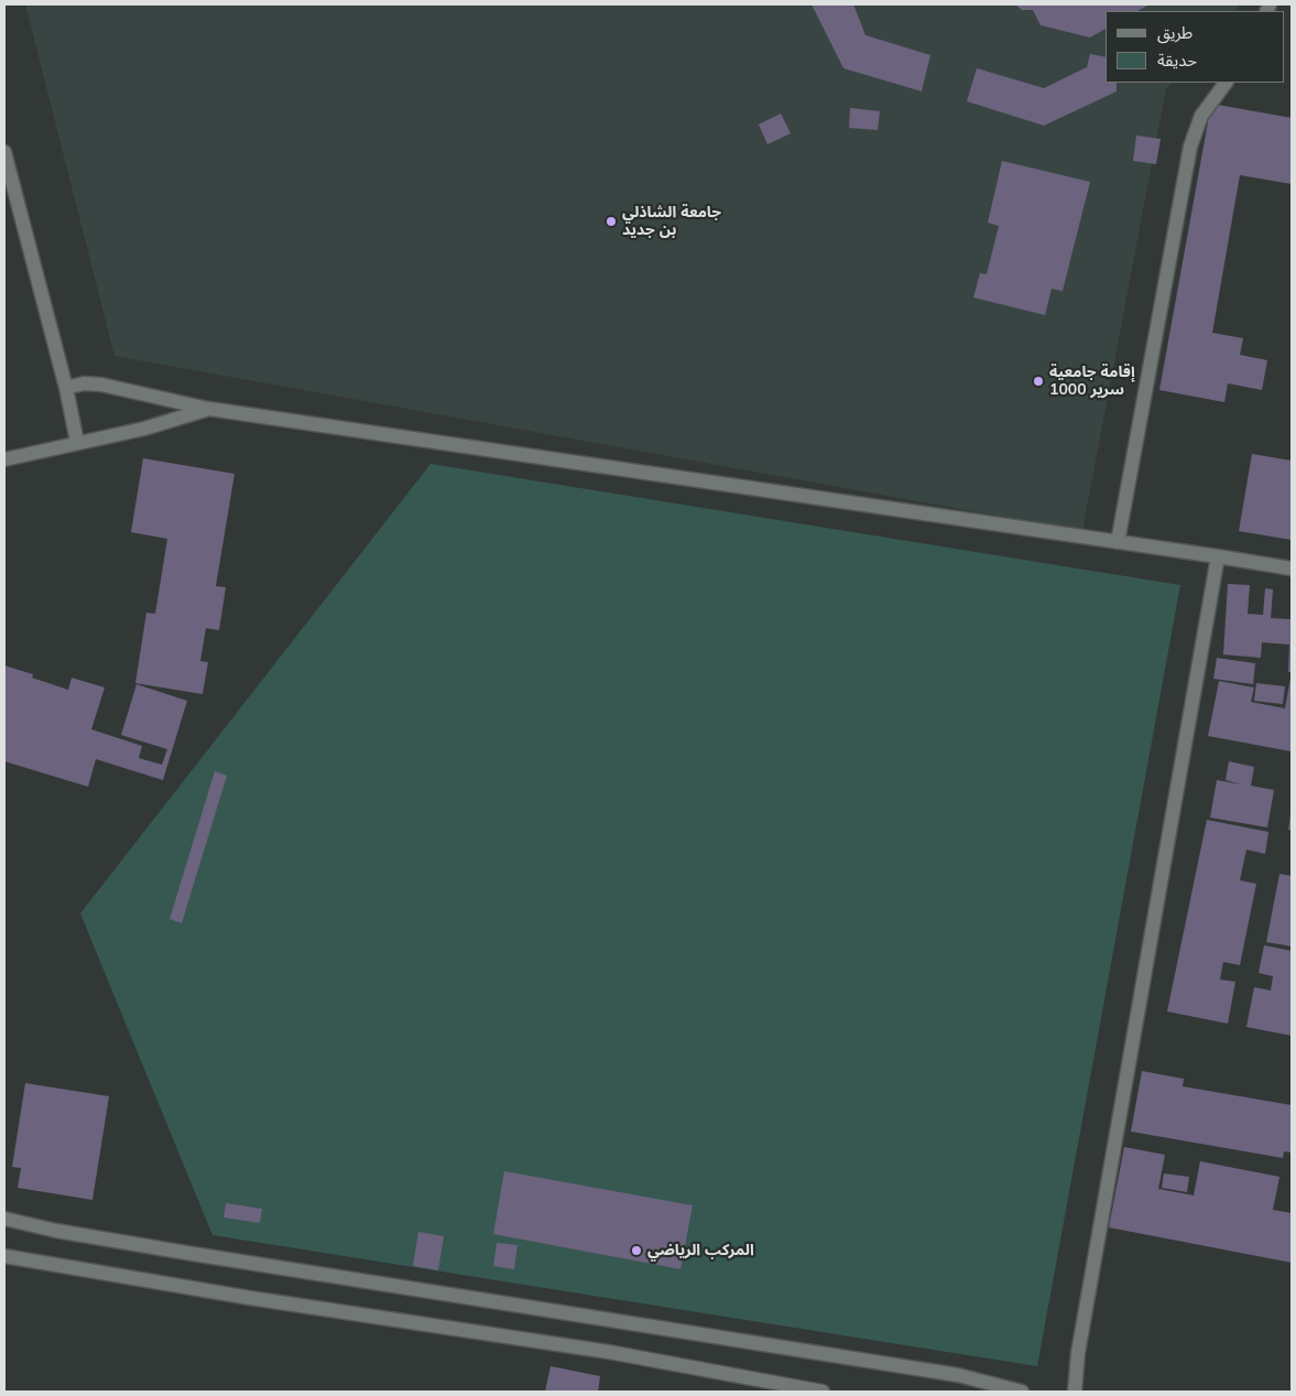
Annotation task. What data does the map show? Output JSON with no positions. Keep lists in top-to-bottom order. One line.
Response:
{"places":["جامعة الشاذلي بن جديد","إقامة جامعية 1000 سرير","المركب الرياضي"],"legend":["طريق","حديقة"]}
